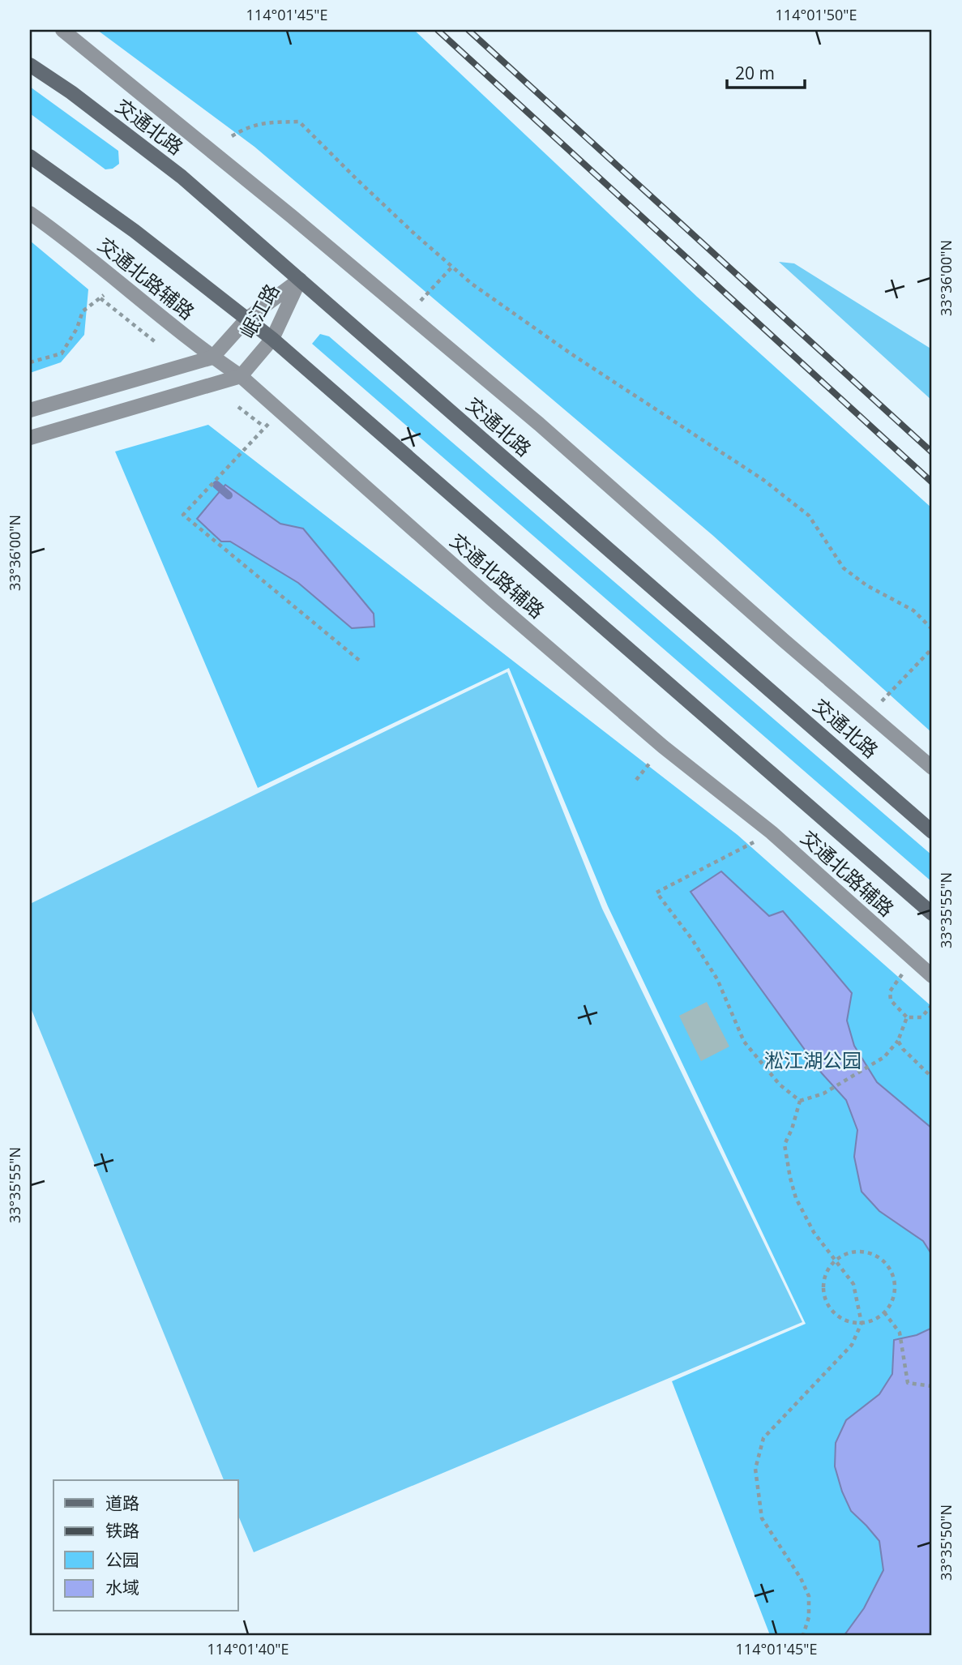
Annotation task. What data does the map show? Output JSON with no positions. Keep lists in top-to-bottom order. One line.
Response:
{"streets":{"main road":["交通北路"],"street":["交通北路辅路","岷江路"]},"crossings":[["交通北路","岷江路"],["交通北路辅路","岷江路"]],"parks":["淞江湖公园"],"legend":["道路","铁路","公园","水域"],"scale_bar":"20 m","coordinates":["114°01'45\"E","114°01'50\"E","33°36'00\"N","33°35'55\"N","33°35'50\"N","114°01'40\"E"]}
